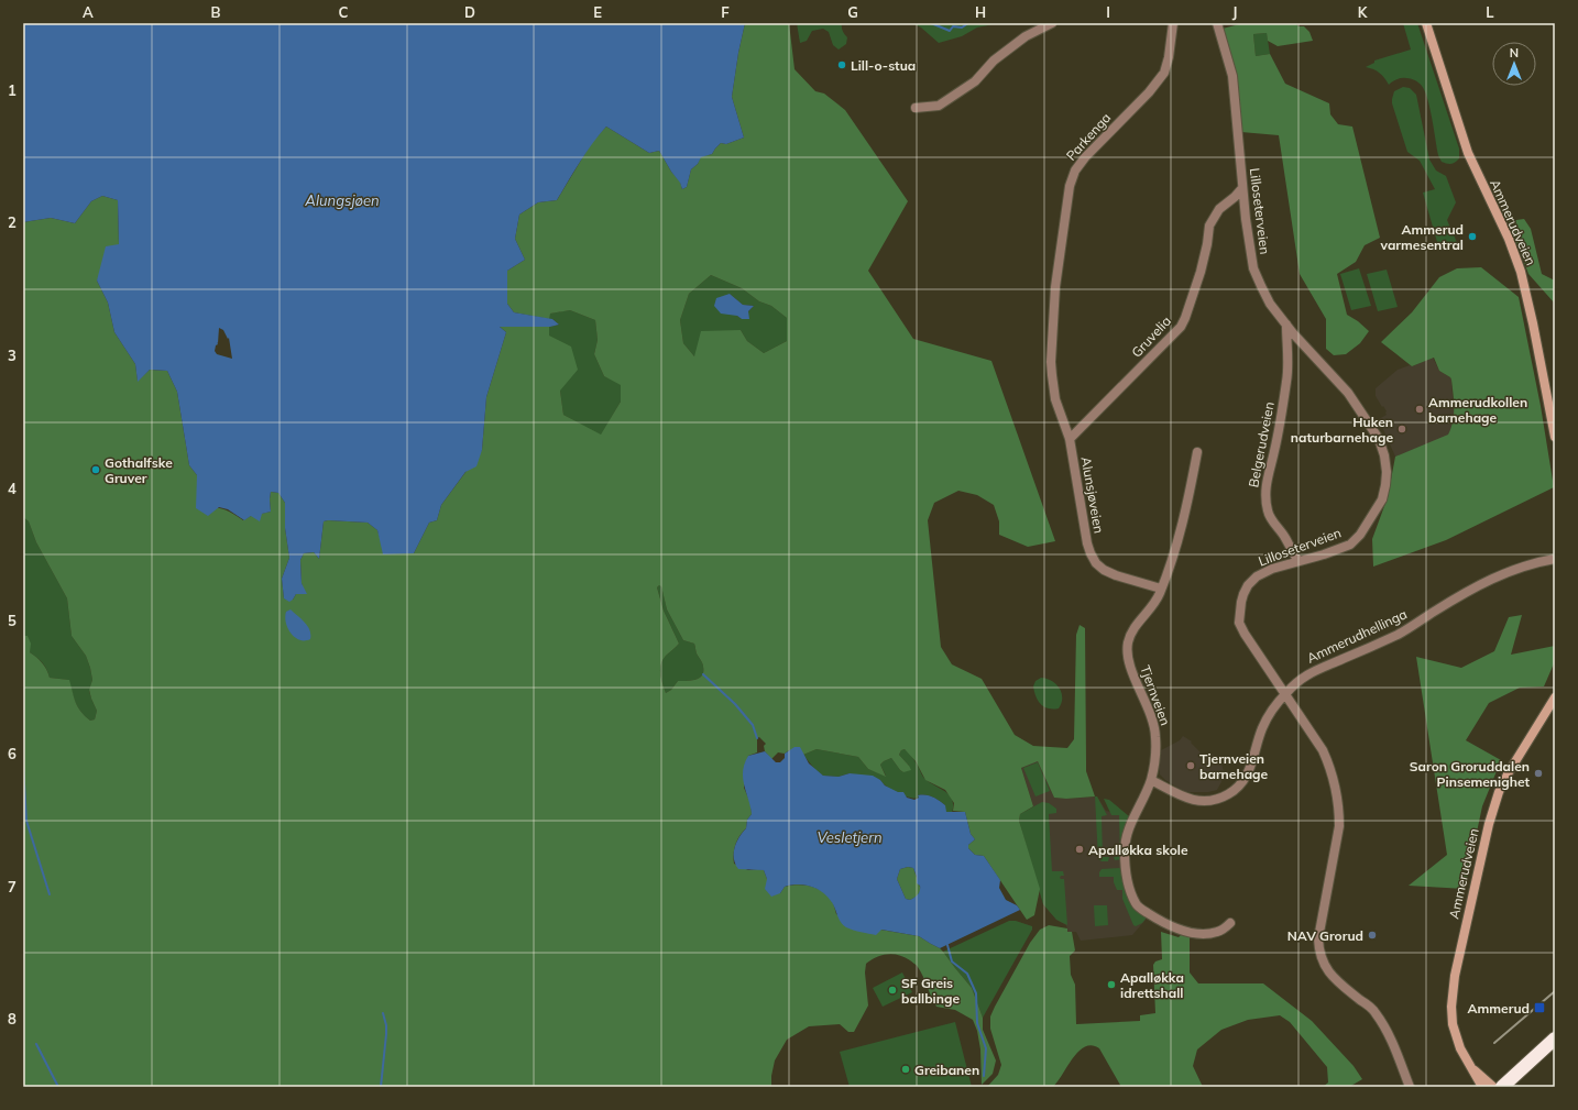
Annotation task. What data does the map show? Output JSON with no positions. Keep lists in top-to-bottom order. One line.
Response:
{"streets":{"street":["Parkenga","Lilloseterveien","Ammerudveien","Gruvelia","Belgerudveien","Alunsjøveien","Ammerudhellinga","Tjernveien"]},"crossings":[["Parkenga","Alunsjøveien"],["Lilloseterveien","Gruvelia"],["Lilloseterveien","Belgerudveien"],["Lilloseterveien","Ammerudhellinga"],["Gruvelia","Alunsjøveien"],["Alunsjøveien","Tjernveien"],["Ammerudhellinga","Tjernveien"]],"water":["Alungsjøen","Vesletjern"],"places":{"other":["Lill-o-stua","Ammerud varmesentral","Ammerudkollen barnehage","Huken naturbarnehage","Gothalfske Gruver","Tjernveien barnehage","Saron Groruddalen Pinsemenighet","Apalløkka skole","NAV Grorud","Apalløkka idrettshall","SF Greis ballbinge","Greibanen"],"transit":["Ammerud"]},"north":"top","grid":{"columns":["A","B","C","D","E","F","G","H","I","J","K","L"],"rows":["1","2","3","4","5","6","7","8"]}}
